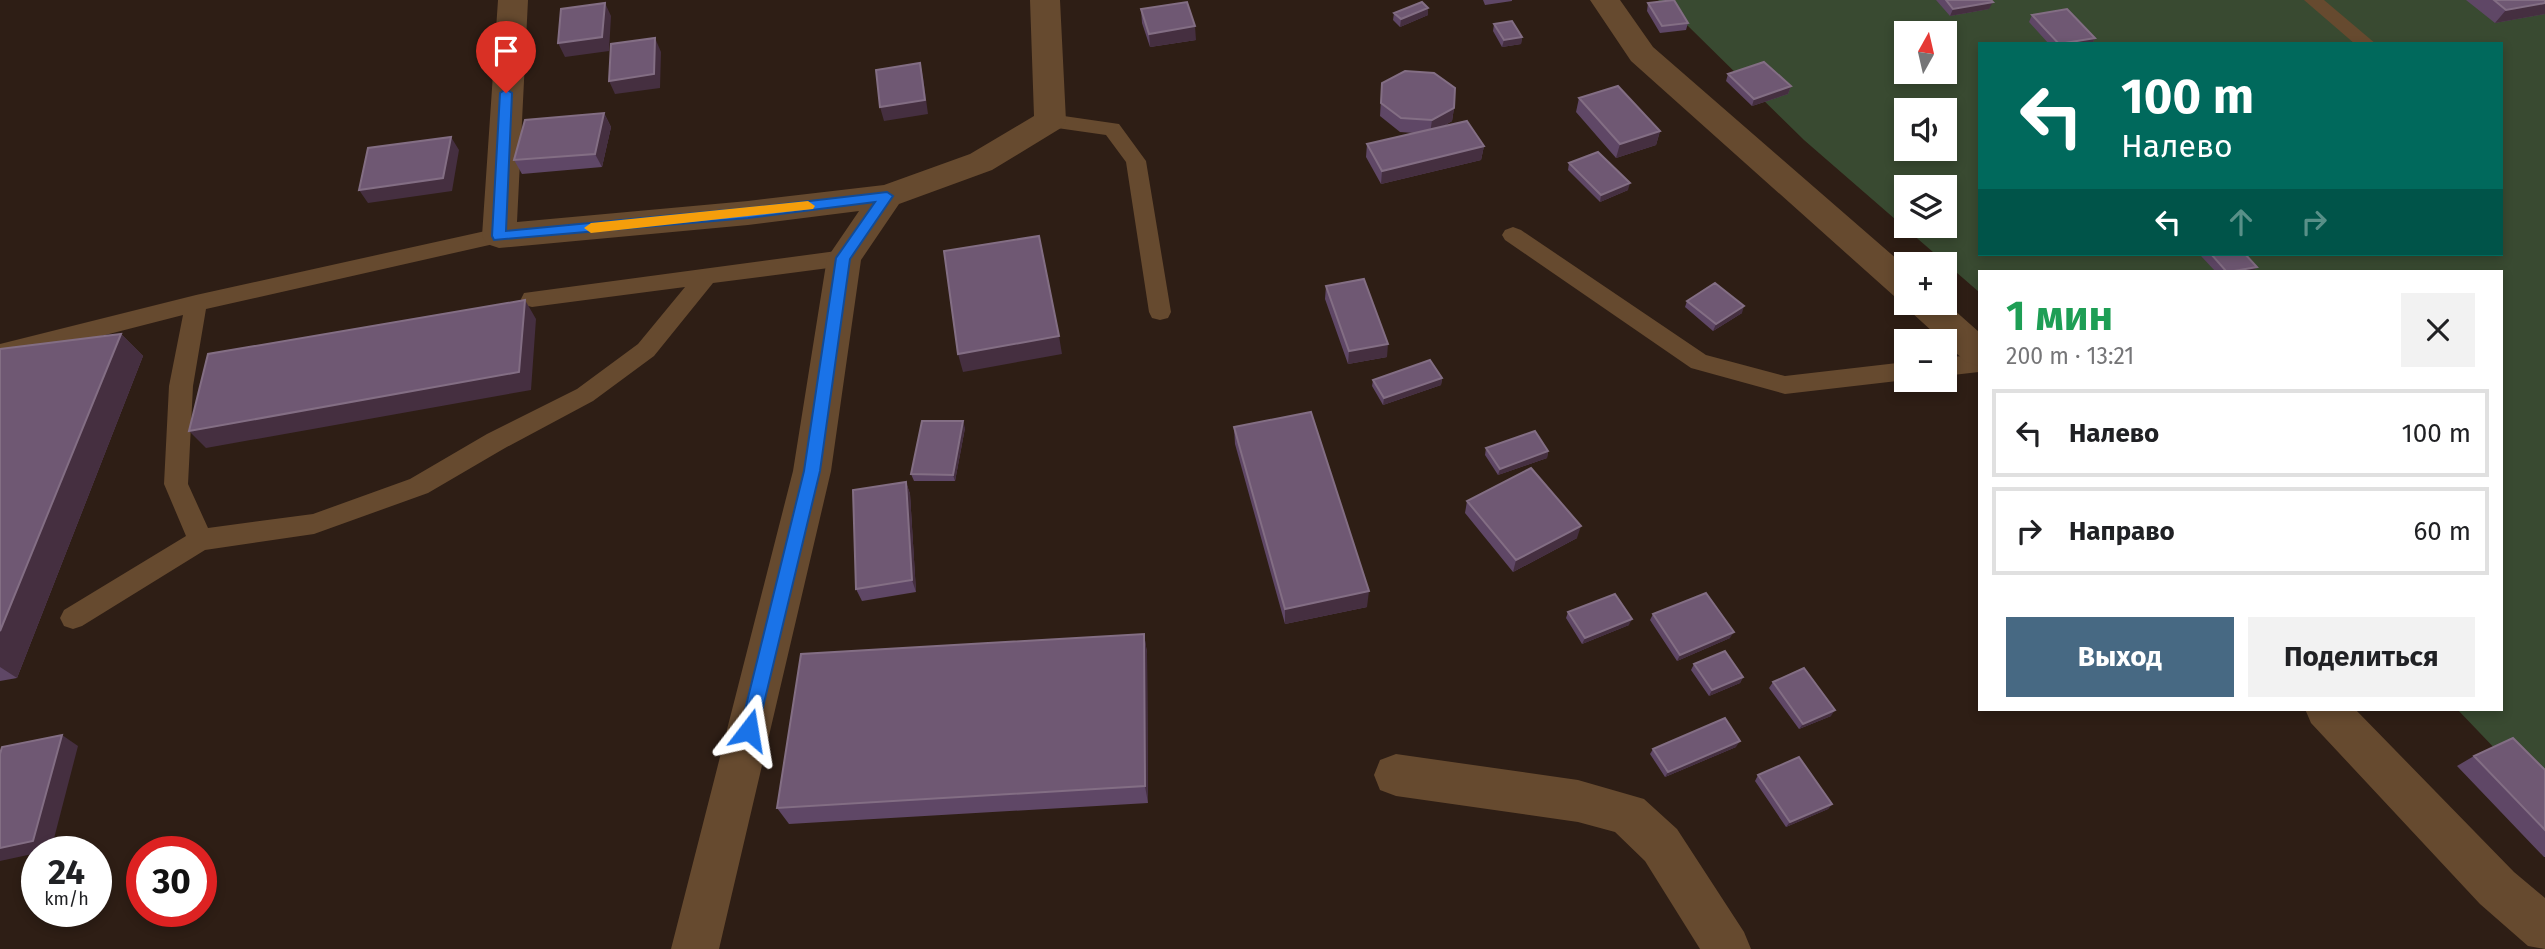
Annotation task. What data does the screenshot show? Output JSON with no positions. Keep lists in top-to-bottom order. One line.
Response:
{"north":"top","page":{"map_buttons":["+","−"],"turn":["100 m","Налево"],"heading":["1 мин","200 m · 13:21"],"list":[{"name":"Налево","value":"100 m"},{"name":"Направо","value":"60 m"}],"buttons":["Выход","Поделиться"],"speed":"24 km/h","limit":"30"}}
